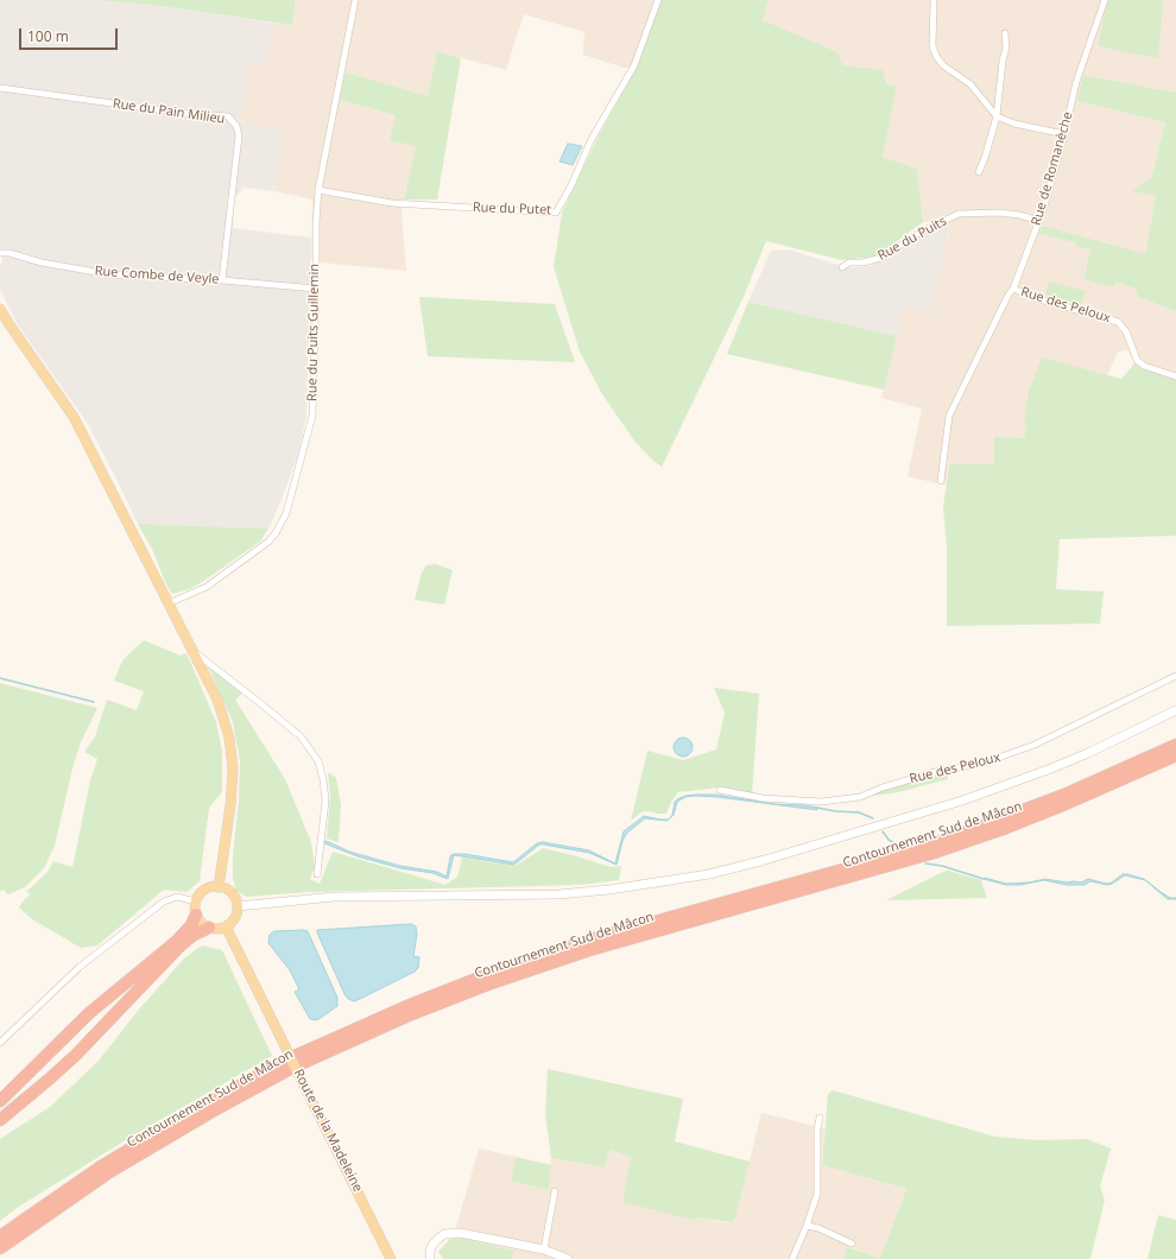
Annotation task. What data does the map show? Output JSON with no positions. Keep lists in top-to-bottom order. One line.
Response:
{"streets":{"highway":["Contournement Sud de Mâcon"],"main road":["Route de la Madeleine"],"street":["Rue du Pain Milieu","Rue de Romanèche","Rue du Putet","Rue du Puits","Rue Combe de Veyle","Rue des Peloux","Rue du Puits Guillemin"]},"crossings":[["Rue du Pain Milieu","Rue Combe de Veyle"],["Rue de Romanèche","Rue du Puits"],["Rue de Romanèche","Rue des Peloux"],["Rue du Putet","Rue du Puits Guillemin"],["Rue Combe de Veyle","Rue du Puits Guillemin"]],"scale_bar":"100 m"}
